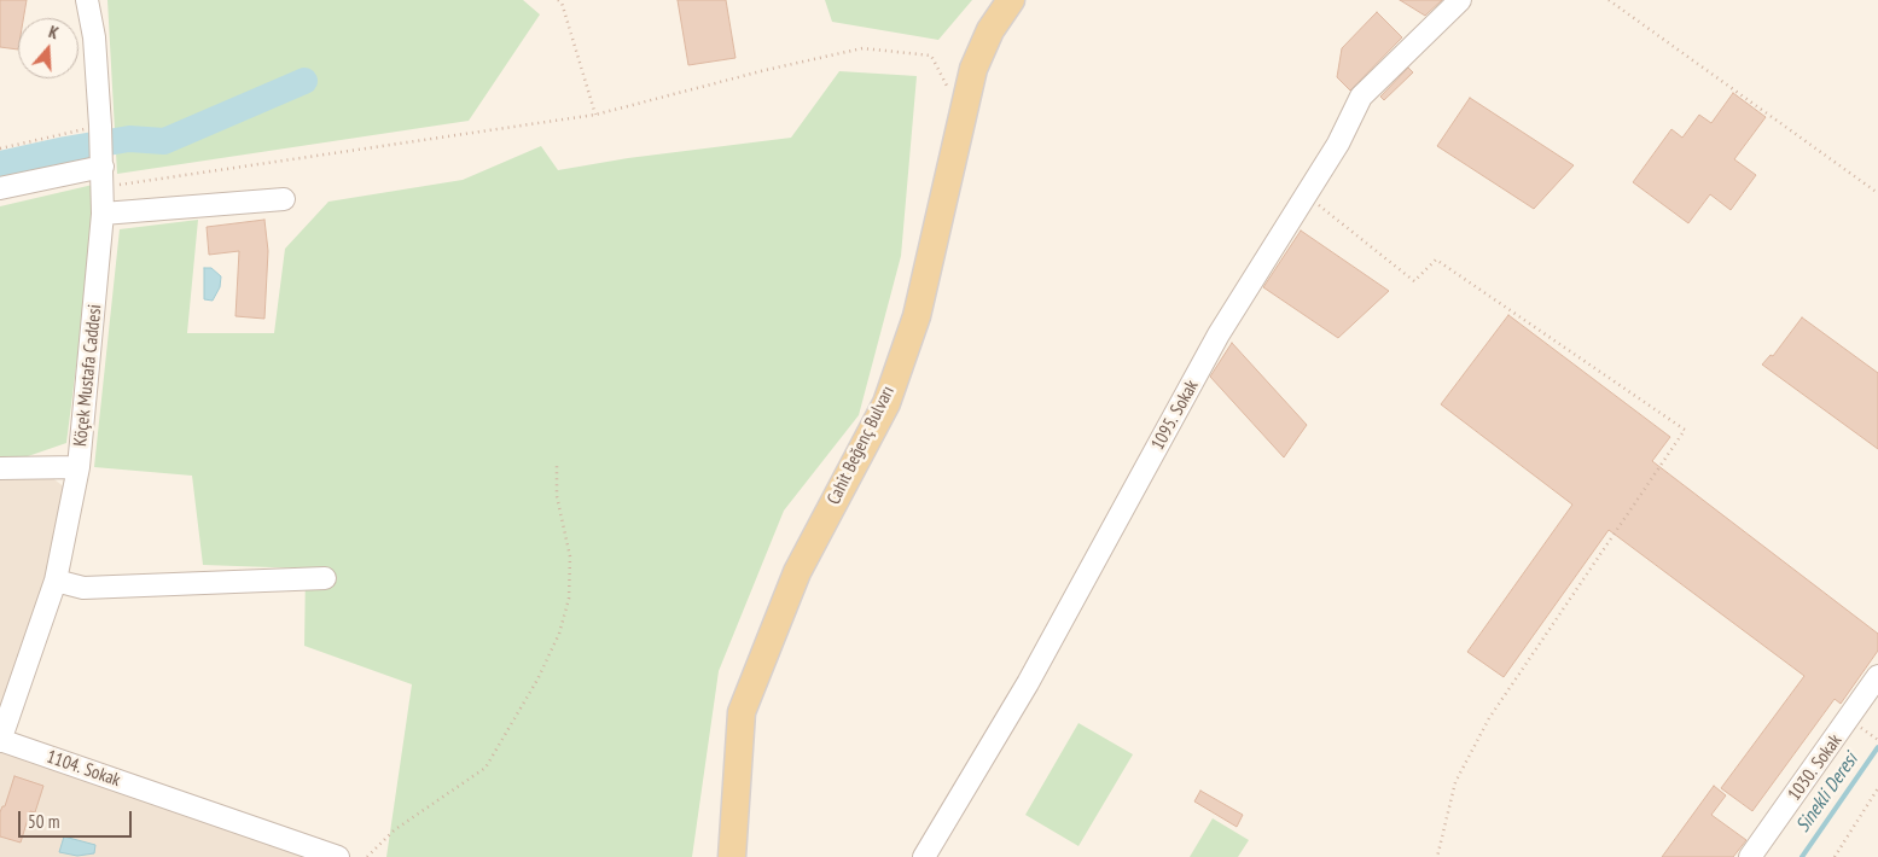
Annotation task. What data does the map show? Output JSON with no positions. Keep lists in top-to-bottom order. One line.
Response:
{"streets":{"main road":["Cahit Beğenç Bulvarı"],"street":["Köçek Mustafa Caddesi","1095. Sokak","1030. Sokak","1104. Sokak"]},"crossings":[["Köçek Mustafa Caddesi","1104. Sokak"]],"water":["Sinekli Deresi"],"scale_bar":"50 m","north":"top"}
